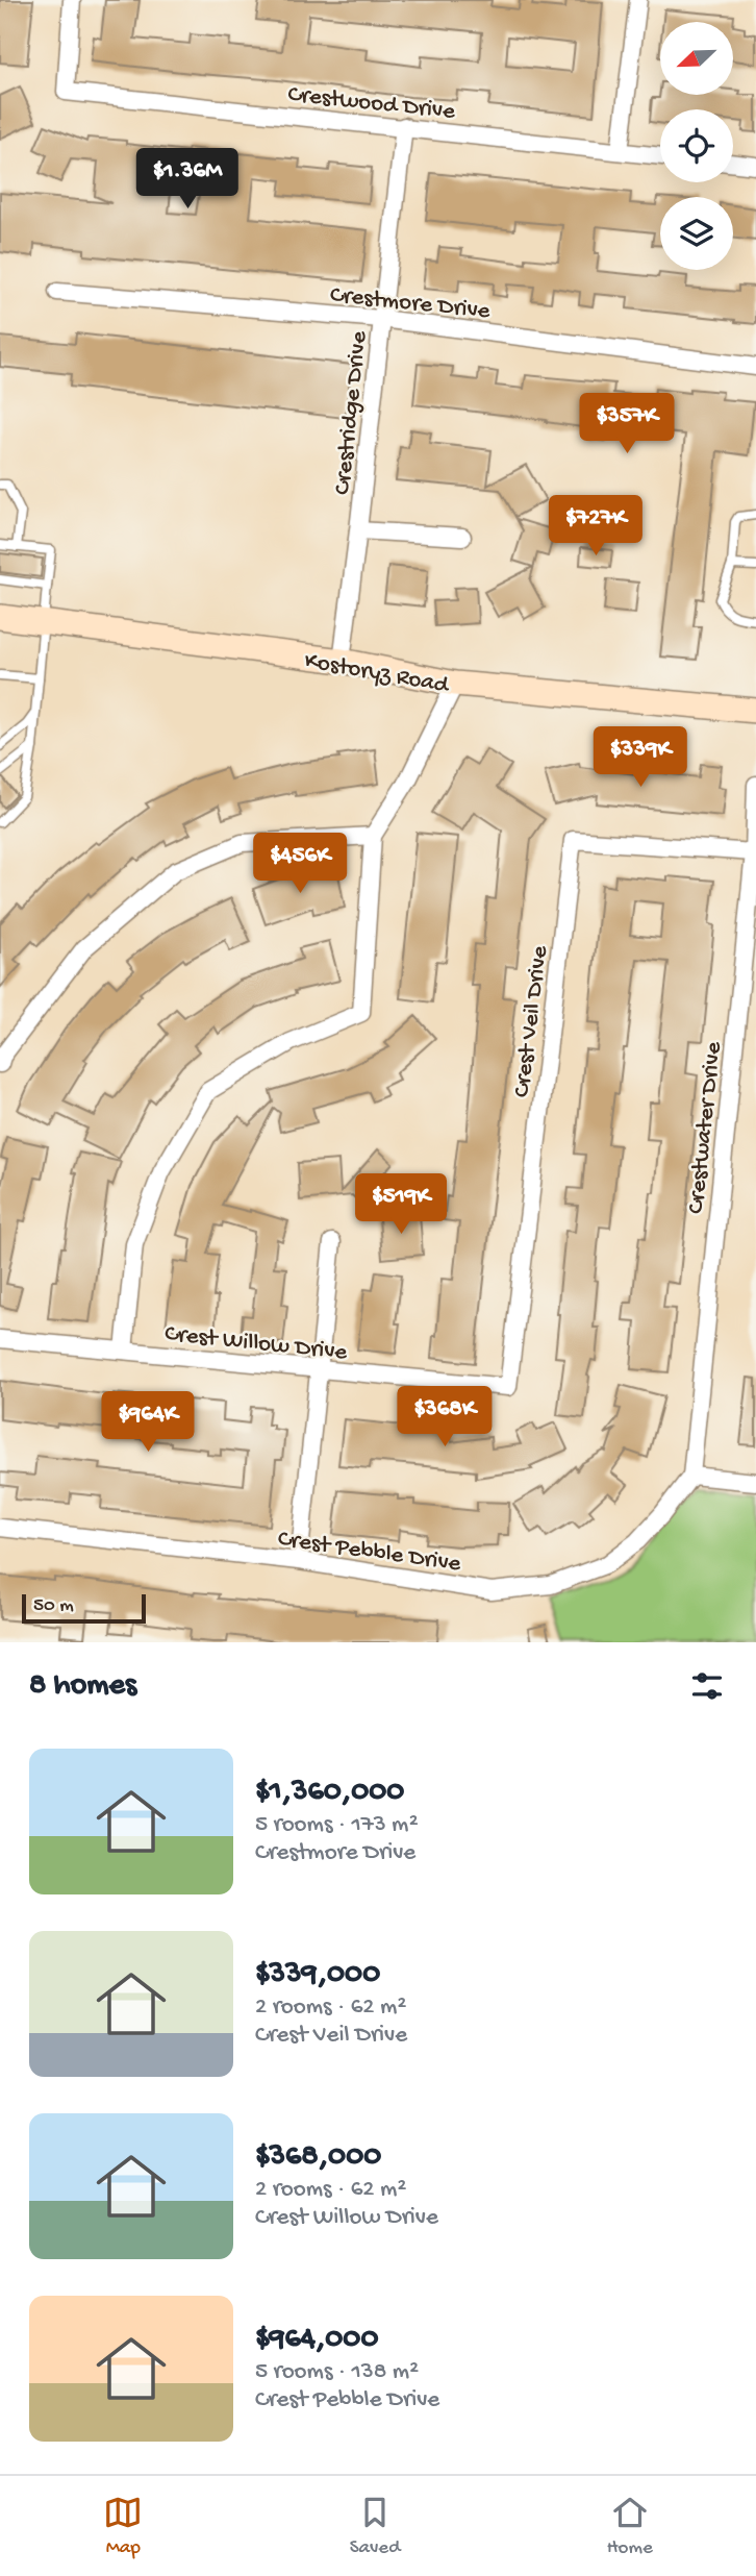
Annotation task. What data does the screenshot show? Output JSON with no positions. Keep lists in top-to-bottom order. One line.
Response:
{"streets":{"main road":["Kostoryz Road"],"street":["Crestwood Drive","Crestmore Drive","Crestridge Drive","Crest Veil Drive","Crestwater Drive","Crest Willow Drive","Crest Pebble Drive"]},"crossings":[["Crestwood Drive","Crestridge Drive"],["Crestmore Drive","Crestridge Drive"],["Crestridge Drive","Kostoryz Road"],["Crest Veil Drive","Crestwater Drive"],["Crest Veil Drive","Crest Willow Drive"],["Crestwater Drive","Crest Pebble Drive"]],"scale_bar":"50 m","north":"bottom left","page":{"price":["$1.36M","$357K","$727K","$339K","$456K","$519K","$368K","$964K"],"scale":"50 m","heading":"8 homes","list":[{"name":"$1,360,000","note":"5 rooms · 173 m² · Crestmore Drive"},{"name":"$339,000","note":"2 rooms · 62 m² · Crest Veil Drive"},{"name":"$368,000","note":"2 rooms · 62 m² · Crest Willow Drive"},{"name":"$964,000","note":"5 rooms · 138 m² · Crest Pebble Drive"}],"tabs":["Map","Saved","Home"]}}
